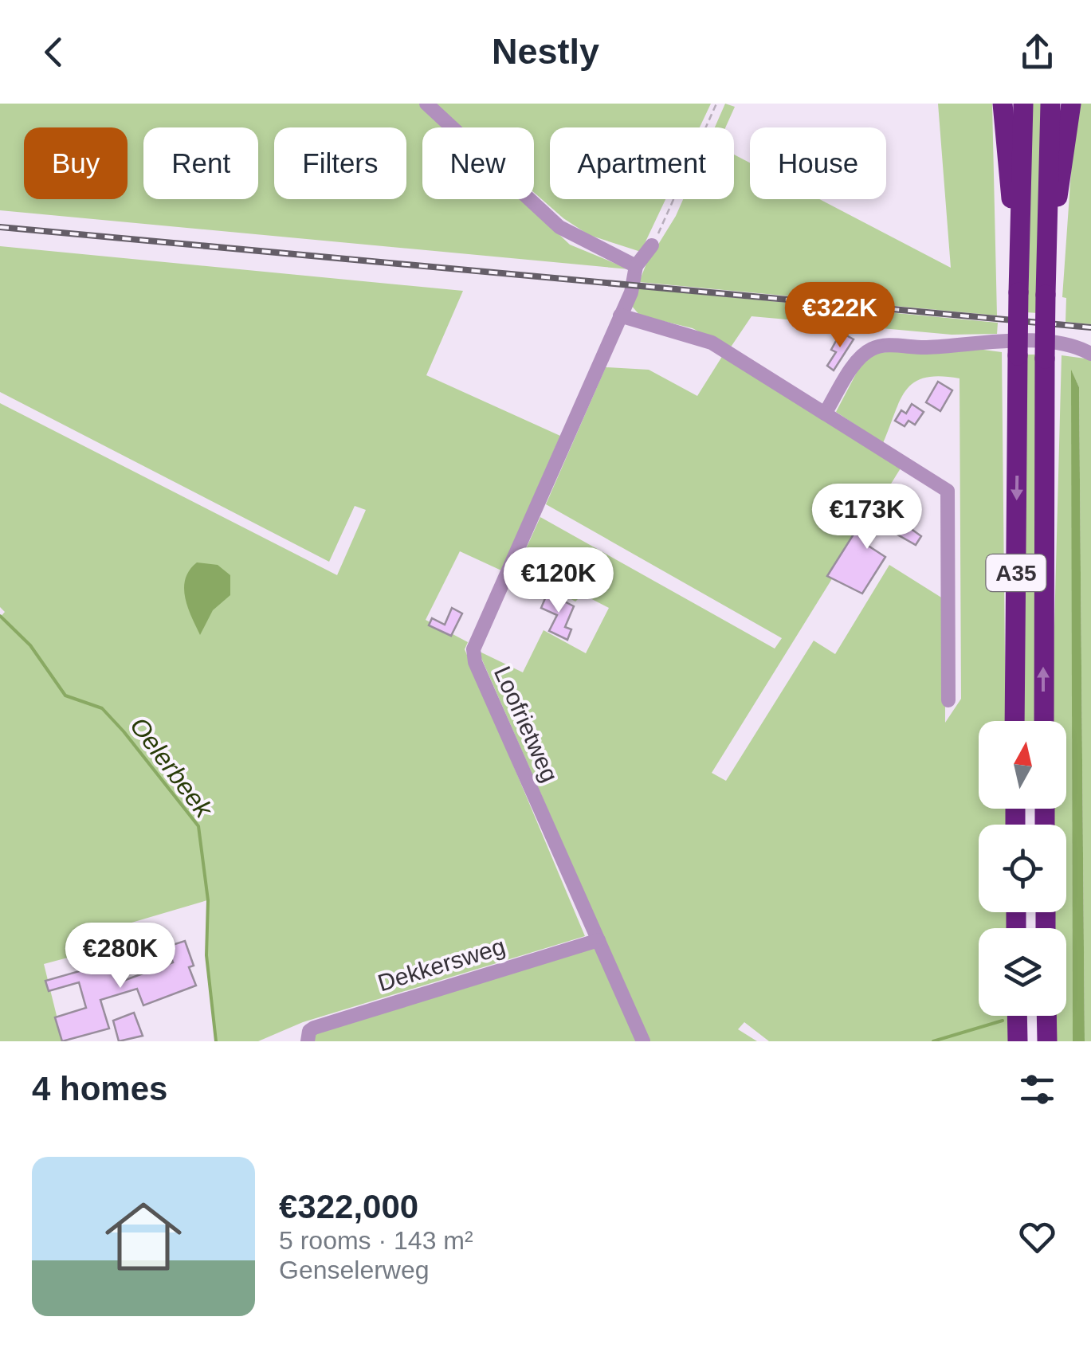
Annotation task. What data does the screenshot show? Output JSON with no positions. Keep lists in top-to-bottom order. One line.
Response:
{"streets":{"highway":["A35"],"street":["Loofrietweg","Dekkersweg"]},"crossings":[["Loofrietweg","Dekkersweg"]],"water":["Oelerbeek"],"north":"top","page":{"header":"Nestly","chip":["Buy","Rent","Filters","New","Apartment","House"],"price":["€322K","€173K","€120K","€280K"],"heading":"4 homes","list":[{"name":"€322,000","note":"5 rooms · 143 m² · Genselerweg"}]}}
